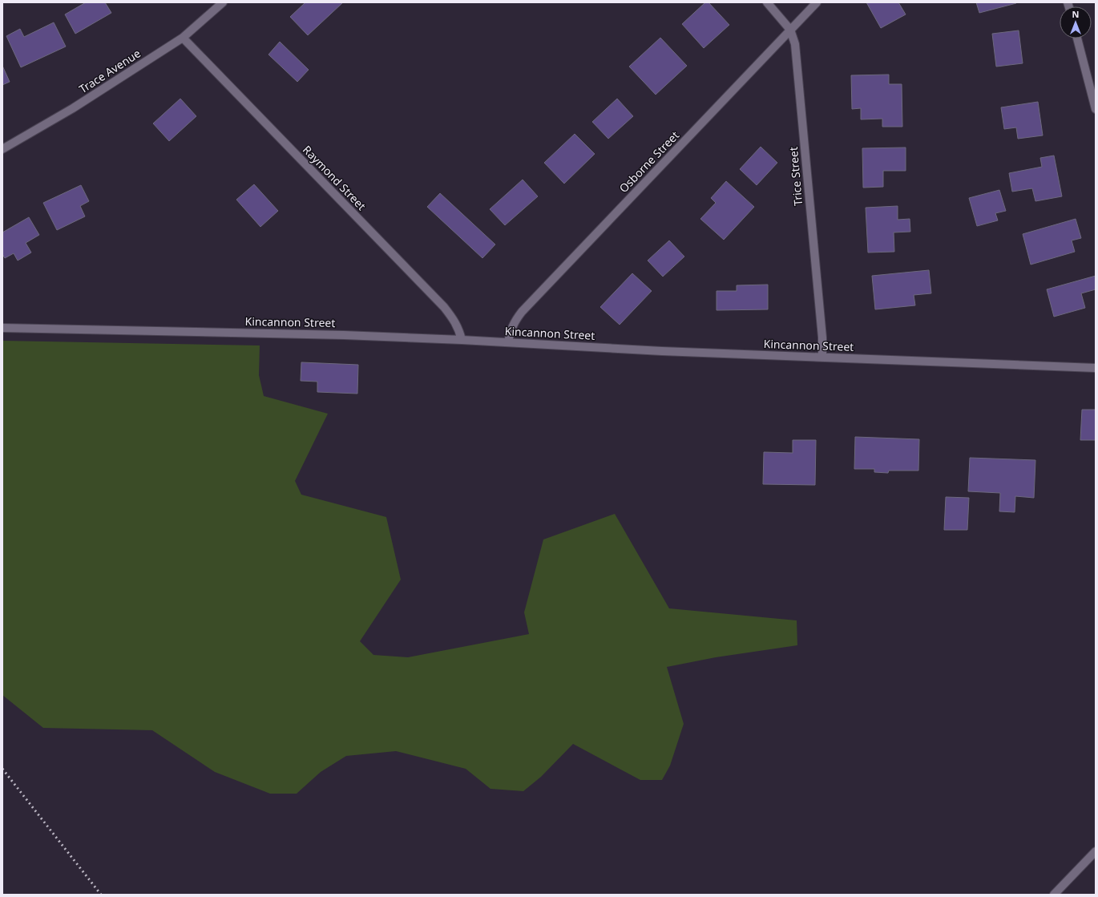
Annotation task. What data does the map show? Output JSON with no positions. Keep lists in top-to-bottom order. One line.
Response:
{"streets":{"street":["Trace Avenue","Osborne Street","Trice Street","Raymond Street","Kincannon Street"]},"crossings":[["Trace Avenue","Raymond Street"],["Osborne Street","Trice Street"],["Osborne Street","Kincannon Street"],["Trice Street","Kincannon Street"],["Raymond Street","Kincannon Street"]],"north":"top"}
